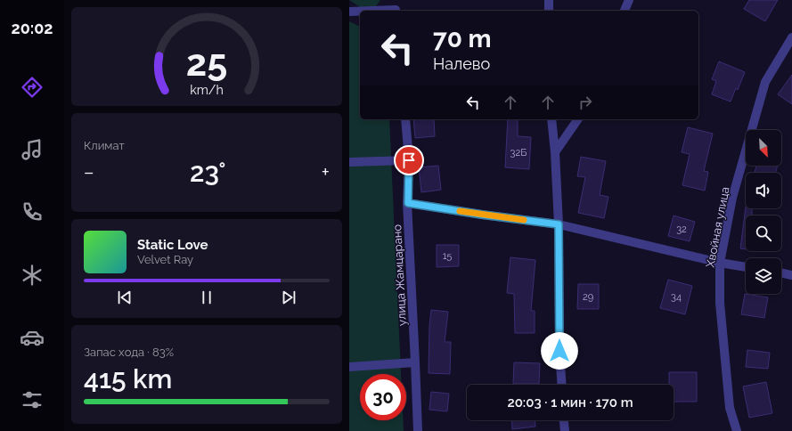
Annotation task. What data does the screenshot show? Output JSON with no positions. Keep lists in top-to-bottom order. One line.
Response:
{"streets":{"street":["Хвойная улица","улица Жамцарано"]},"house_numbers":["32Б","32","15","29","34"],"north":"bottom right","page":{"tabs":"20:02","turn":["70 m","Налево"],"tile":["Климат",["Запас хода · 83%","415 km"]],"heat":["−","23°","+"],"song":["Static Love","Velvet Ray"],"limit":"30","trip":"20:03 · 1 мин · 170 m","gauge":["25","km/h"]}}
